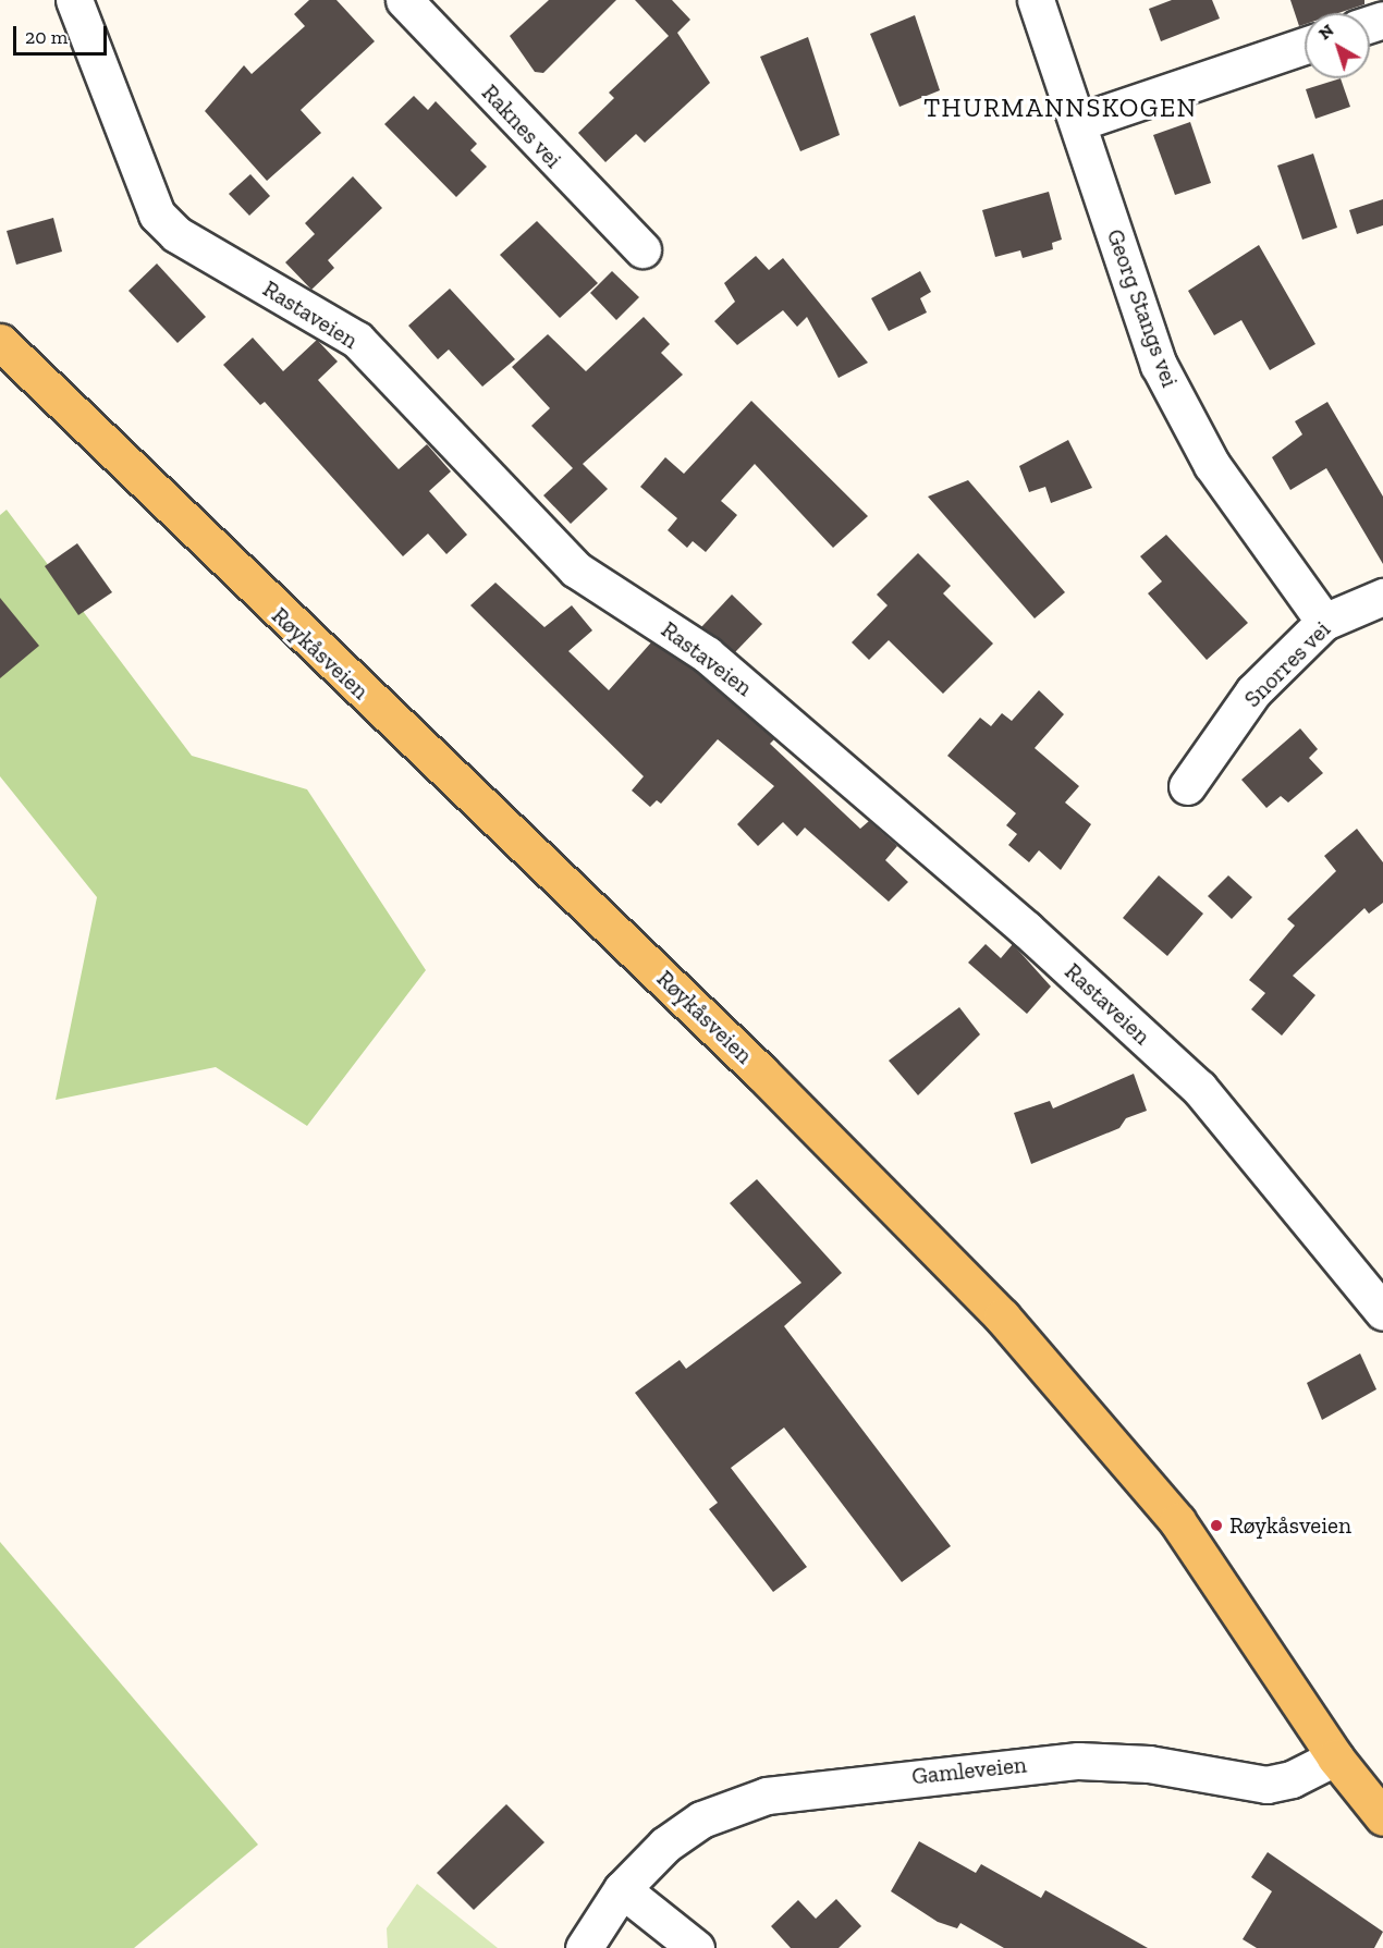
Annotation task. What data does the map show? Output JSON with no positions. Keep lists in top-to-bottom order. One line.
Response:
{"streets":{"main road":["Røykåsveien"],"street":["Raknes vei","Georg Stangs vei","Rastaveien","Snorres vei","Gamleveien"]},"crossings":[["Georg Stangs vei","Snorres vei"],["Røykåsveien","Gamleveien"]],"districts":["THURMANNSKOGEN"],"places":["Røykåsveien"],"scale_bar":"20 m","north":"top left"}
